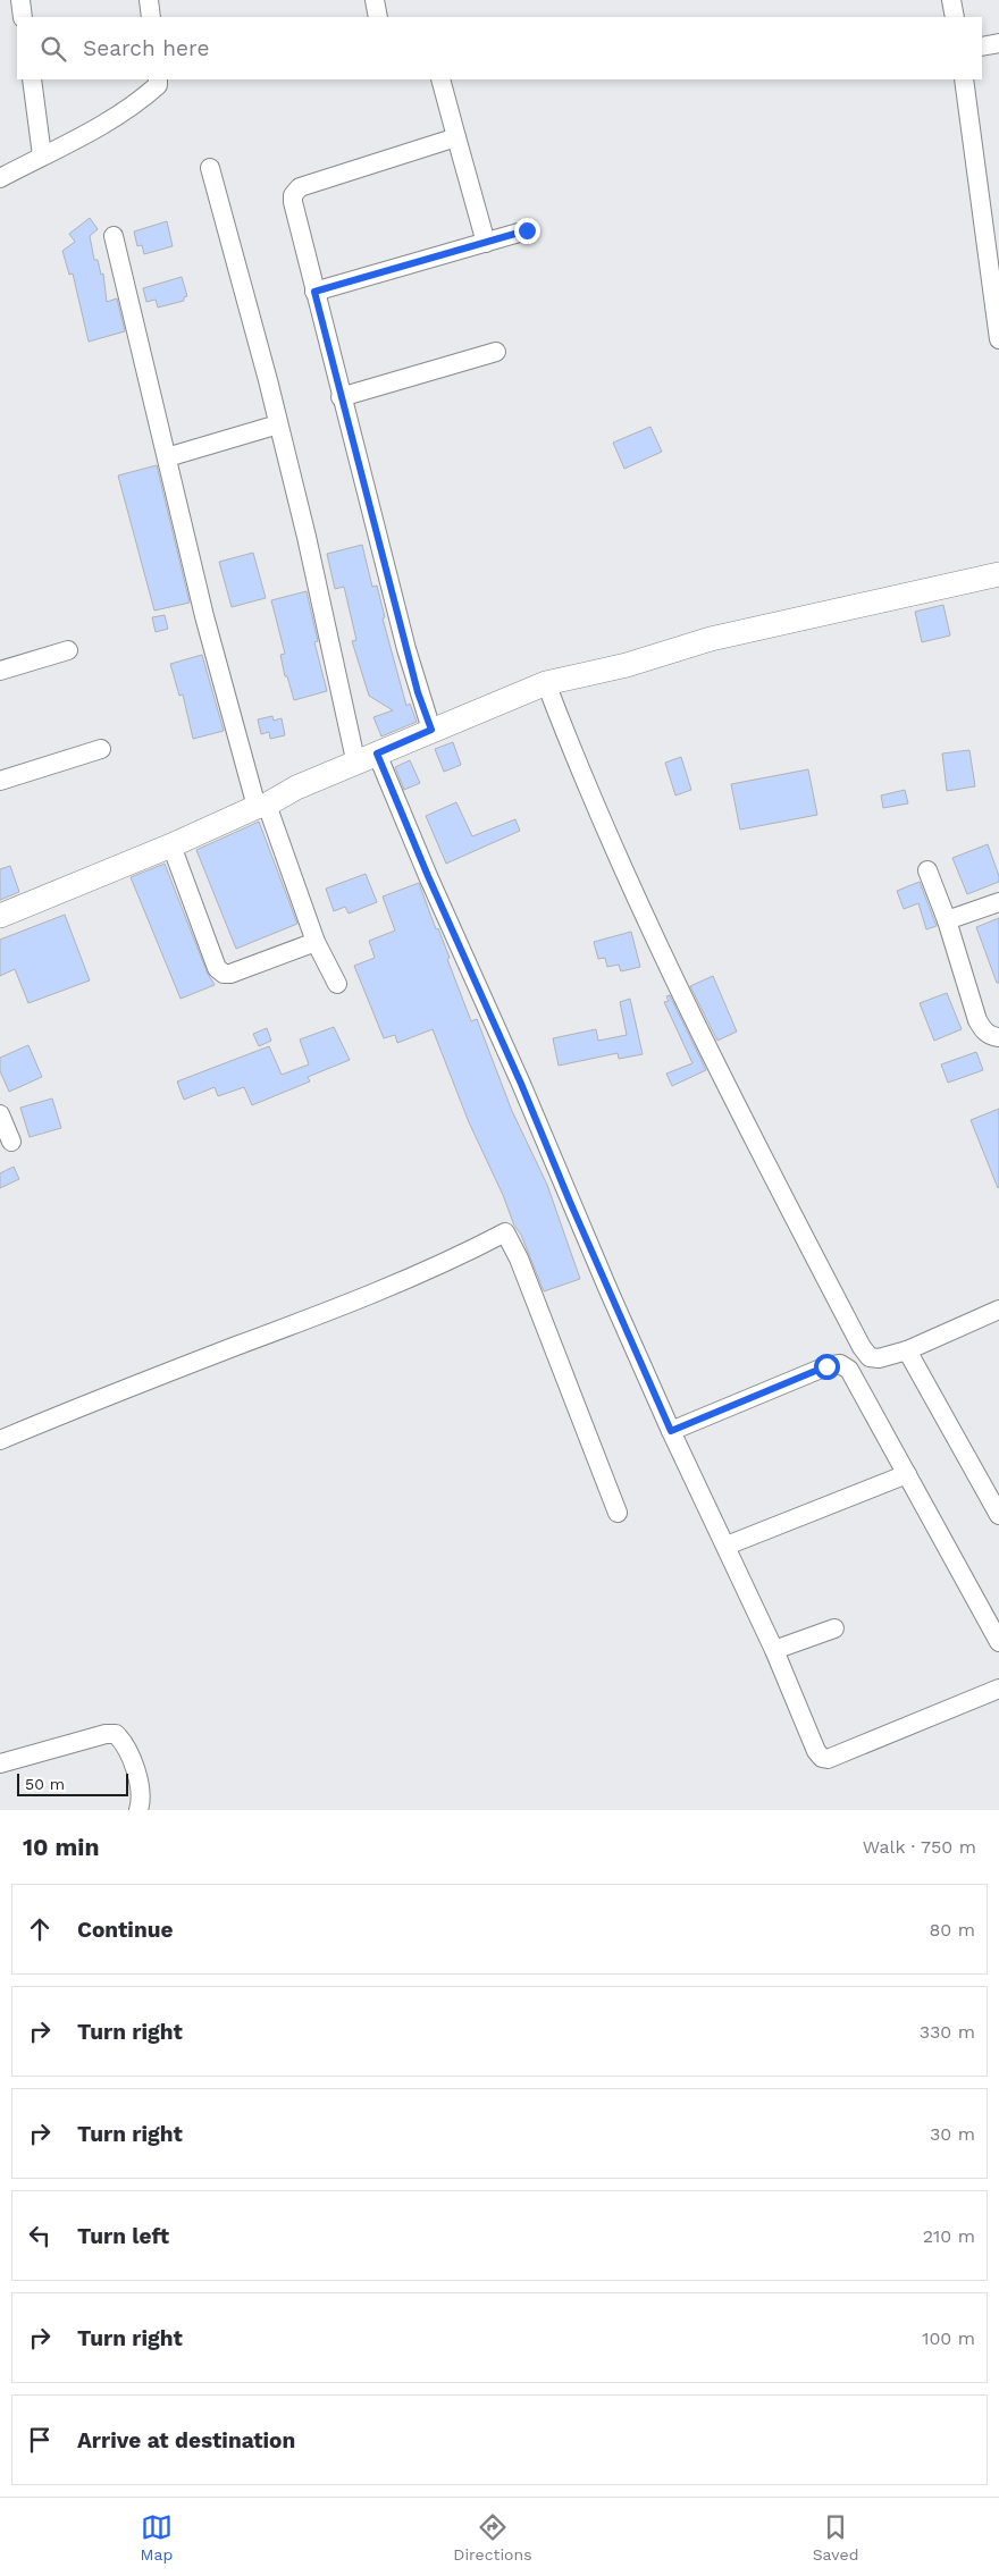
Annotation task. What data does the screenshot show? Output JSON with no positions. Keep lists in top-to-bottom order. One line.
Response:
{"scale_bar":"50 m","page":{"search":"Search here","scale":"50 m","heading":["10 min","Walk · 750 m"],"list":[["Continue","80 m"],["Turn right","330 m"],["Turn right","30 m"],["Turn left","210 m"],["Turn right","100 m"],"Arrive at destination"],"nav":["Map","Directions","Saved"]}}
